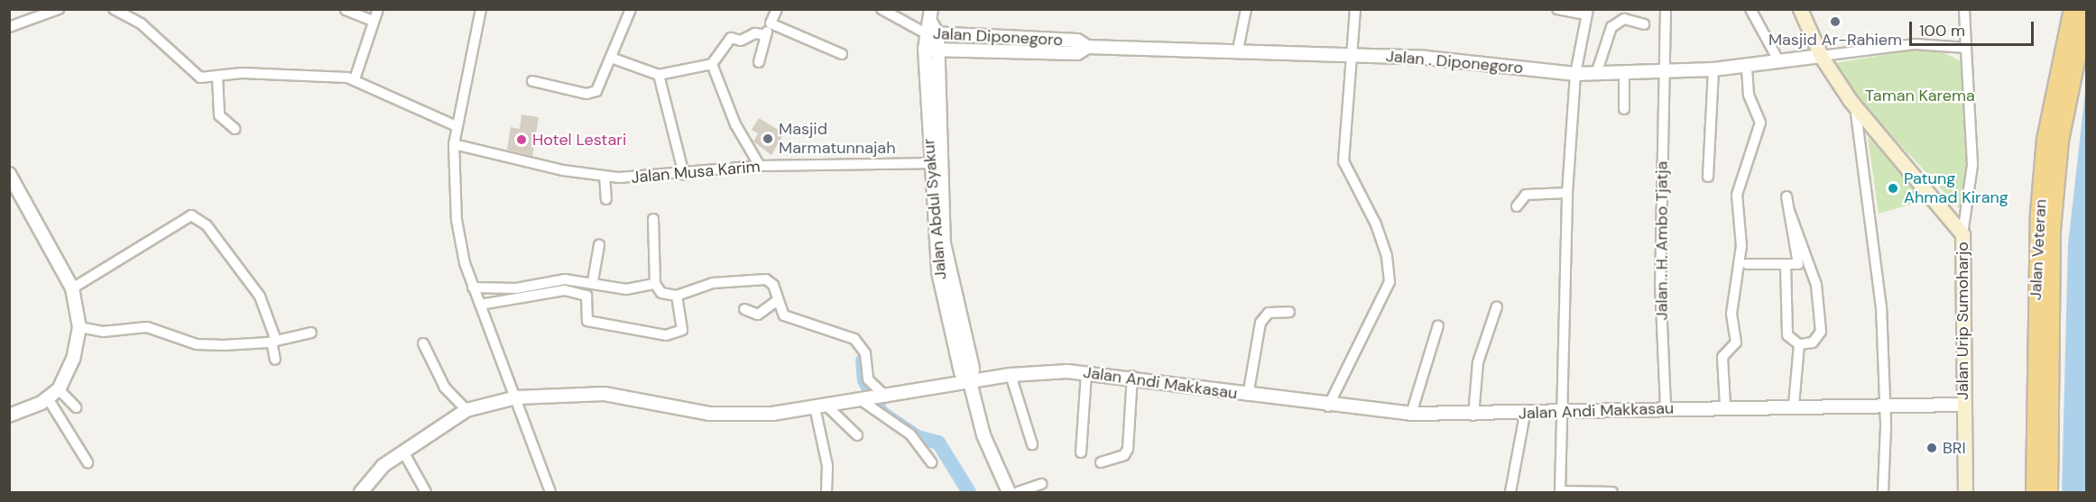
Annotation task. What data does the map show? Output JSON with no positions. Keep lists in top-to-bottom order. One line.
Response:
{"streets":{"highway":["Jalan Veteran"],"main road":["Jalan Urip Sumoharjo"],"street":["Jalan Diponegoro","Jalan . Diponegoro","Jalan Musa Karim","Jalan Abdul Syakur","Jalan . H. Ambo Tjatja","Jalan Andi Makkasau"]},"crossings":[["Jalan Diponegoro","Jalan . Diponegoro"],["Jalan Diponegoro","Jalan Abdul Syakur"],["Jalan . Diponegoro","Jalan . H. Ambo Tjatja"],["Jalan . Diponegoro","Jalan Urip Sumoharjo"],["Jalan Musa Karim","Jalan Abdul Syakur"],["Jalan Abdul Syakur","Jalan Andi Makkasau"],["Jalan . H. Ambo Tjatja","Jalan Andi Makkasau"],["Jalan Urip Sumoharjo","Jalan Andi Makkasau"]],"parks":["Taman Karema"],"places":["Masjid Ar-Rahiem","Masjid Marmatunnajah","Hotel Lestari","Patung Ahmad Kirang","BRI"],"scale_bar":"100 m"}
